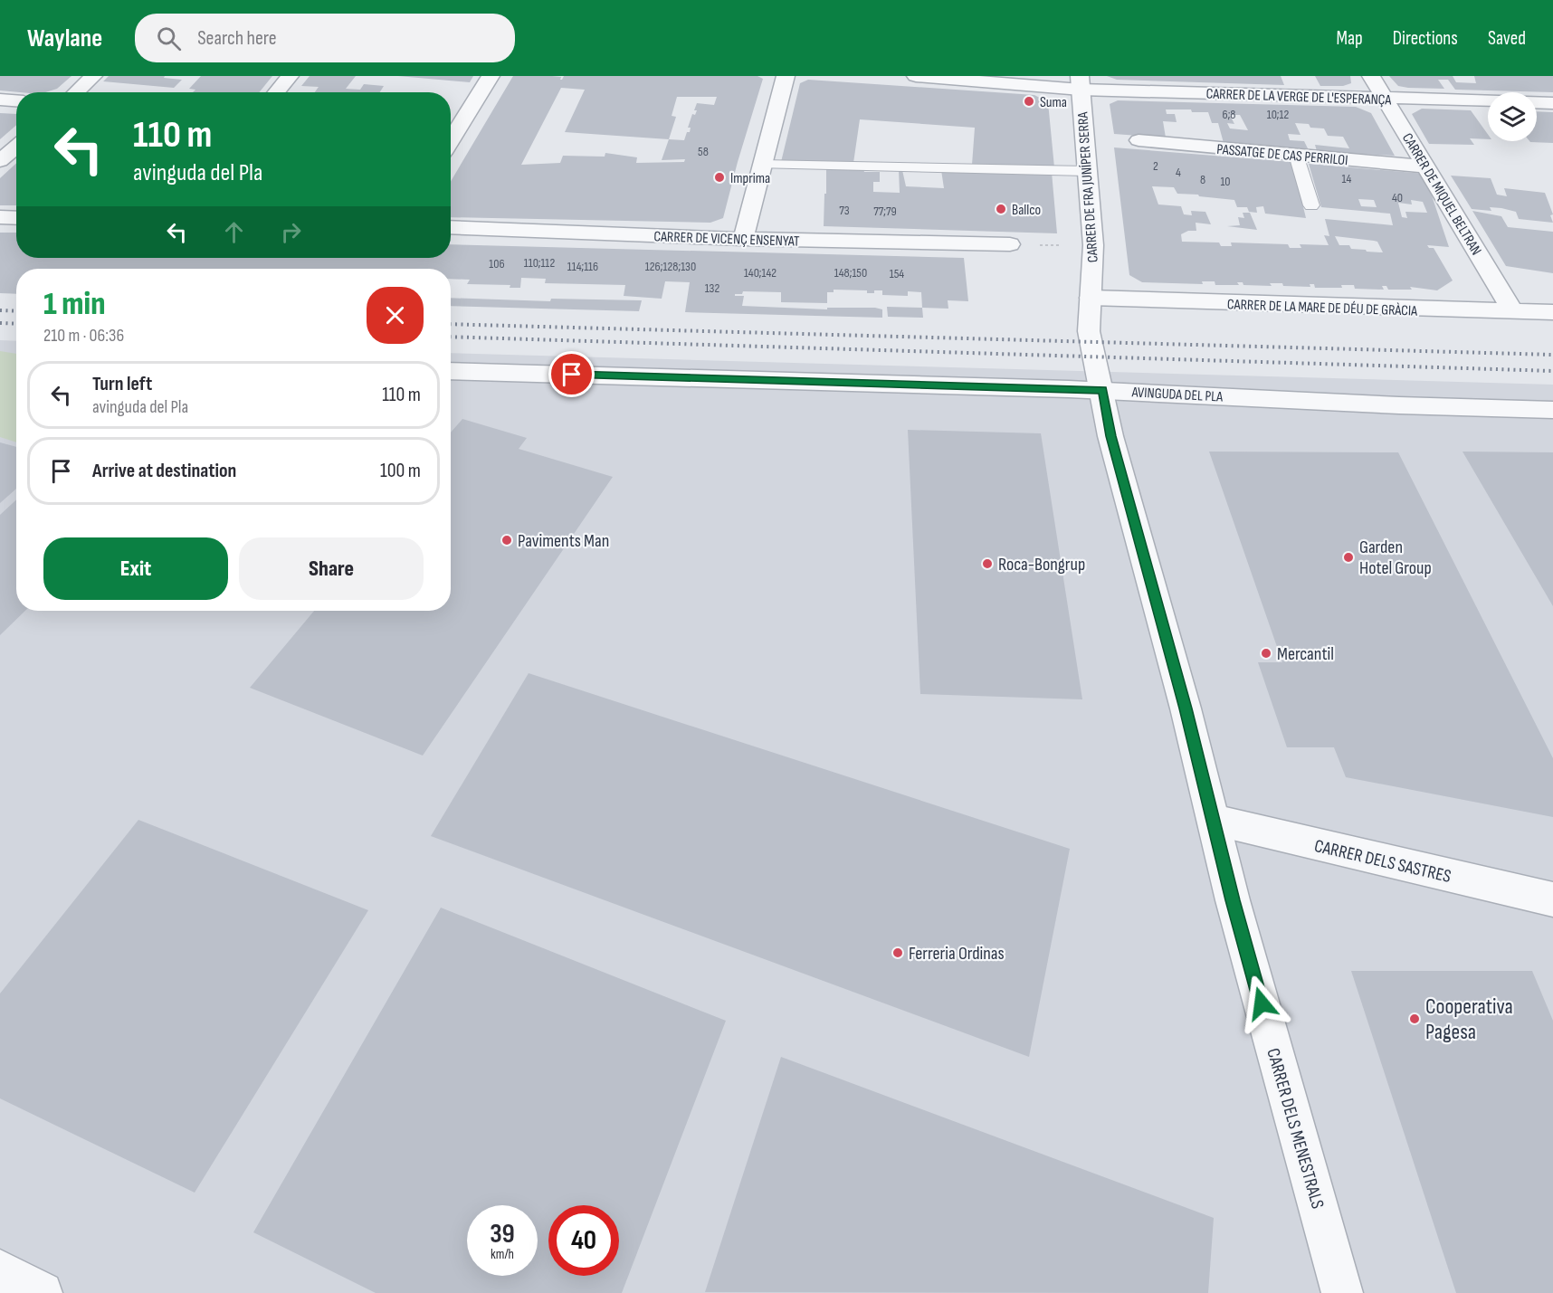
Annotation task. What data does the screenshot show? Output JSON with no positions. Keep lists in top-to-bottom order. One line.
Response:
{"streets":{"street":["CARRER DE LA VERGE DE L'ESPERANÇA","PASSATGE DE CAS PERRILOI","CARRER DE FRA JUNÍPER SERRA","CARRER DE MIQUEL BELTRAN","CARRER DE VICENÇ ENSENYAT","CARRER DE LA MARE DE DÉU DE GRÀCIA","AVINGUDA DEL PLA","CARRER DELS SASTRES","CARRER DELS MENESTRALS"]},"crossings":[["CARRER DE LA VERGE DE L'ESPERANÇA","CARRER DE FRA JUNÍPER SERRA"],["CARRER DE LA VERGE DE L'ESPERANÇA","CARRER DE MIQUEL BELTRAN"],["PASSATGE DE CAS PERRILOI","CARRER DE MIQUEL BELTRAN"],["CARRER DE FRA JUNÍPER SERRA","CARRER DE LA MARE DE DÉU DE GRÀCIA"],["CARRER DE FRA JUNÍPER SERRA","AVINGUDA DEL PLA"],["CARRER DE FRA JUNÍPER SERRA","CARRER DELS MENESTRALS"],["CARRER DE MIQUEL BELTRAN","CARRER DE LA MARE DE DÉU DE GRÀCIA"],["AVINGUDA DEL PLA","CARRER DELS MENESTRALS"],["CARRER DELS SASTRES","CARRER DELS MENESTRALS"]],"places":["Suma","Imprima","Ballco","Paviments Man","Garden Hotel Group","Roca-Bongrup","Mercantil","Ferreria Ordinas","Cooperativa Pagesa"],"house_numbers":["6;8","10;12","58","2","4","14","8","10","40","73","77;79","110;112","106","114;116","126;128;130","140;142","148;150","154","132"],"page":{"header":"Waylane","search":"Search here","nav":["Map","Directions","Saved"],"turn":["110 m","avinguda del Pla"],"heading":["1 min","210 m · 06:36"],"list":[{"name":"Turn left","note":"avinguda del Pla","value":"110 m"},{"name":"Arrive at destination","value":"100 m"}],"buttons":["Exit","Share"],"speed":"39 km/h","limit":"40"}}
